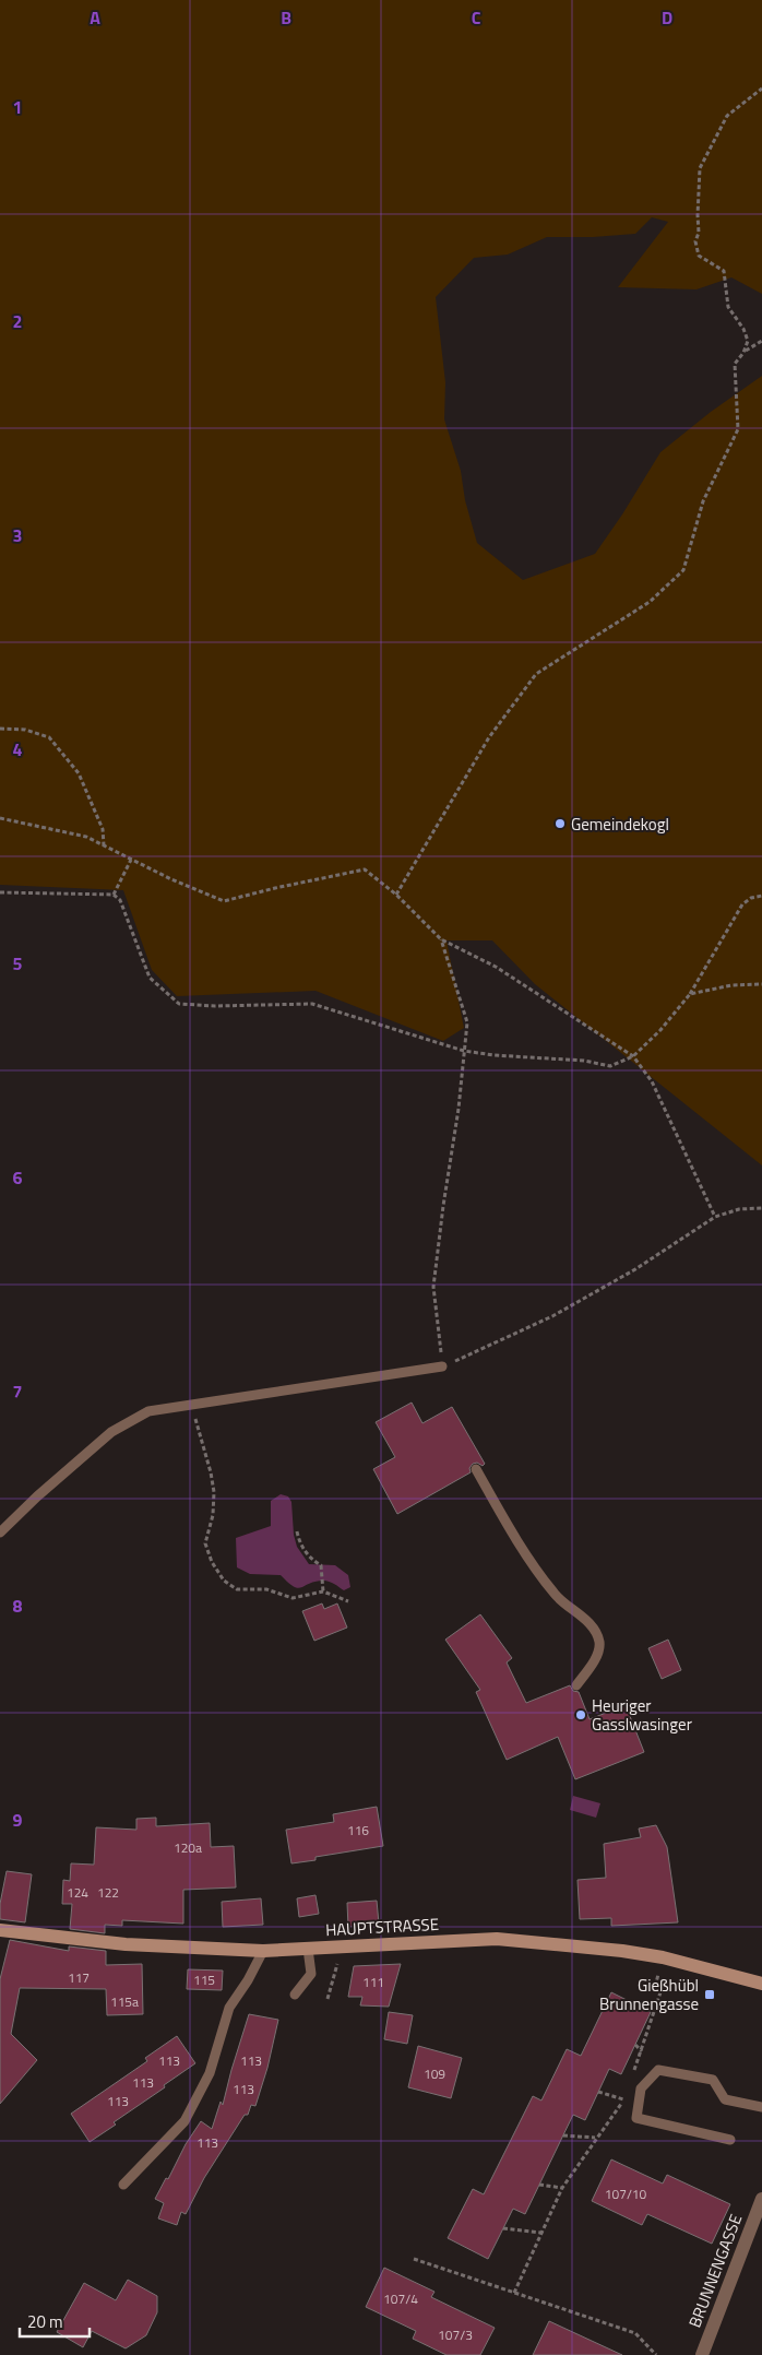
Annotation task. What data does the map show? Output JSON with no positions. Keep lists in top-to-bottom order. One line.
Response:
{"streets":{"street":["HAUPTSTRASSE","BRUNNENGASSE"]},"places":{"other":["Gemeindekogl","Heuriger Gasslwasinger"],"transit":["Gießhübl Brunnengasse"]},"house_numbers":["116","120a","124","122","117","115","111","115a","113","113","109","113","113","113","113","107/10","107/4","107/3"],"scale_bar":"20 m","grid":{"columns":["A","B","C","D"],"rows":["1","2","3","4","5","6","7","8","9"]}}
